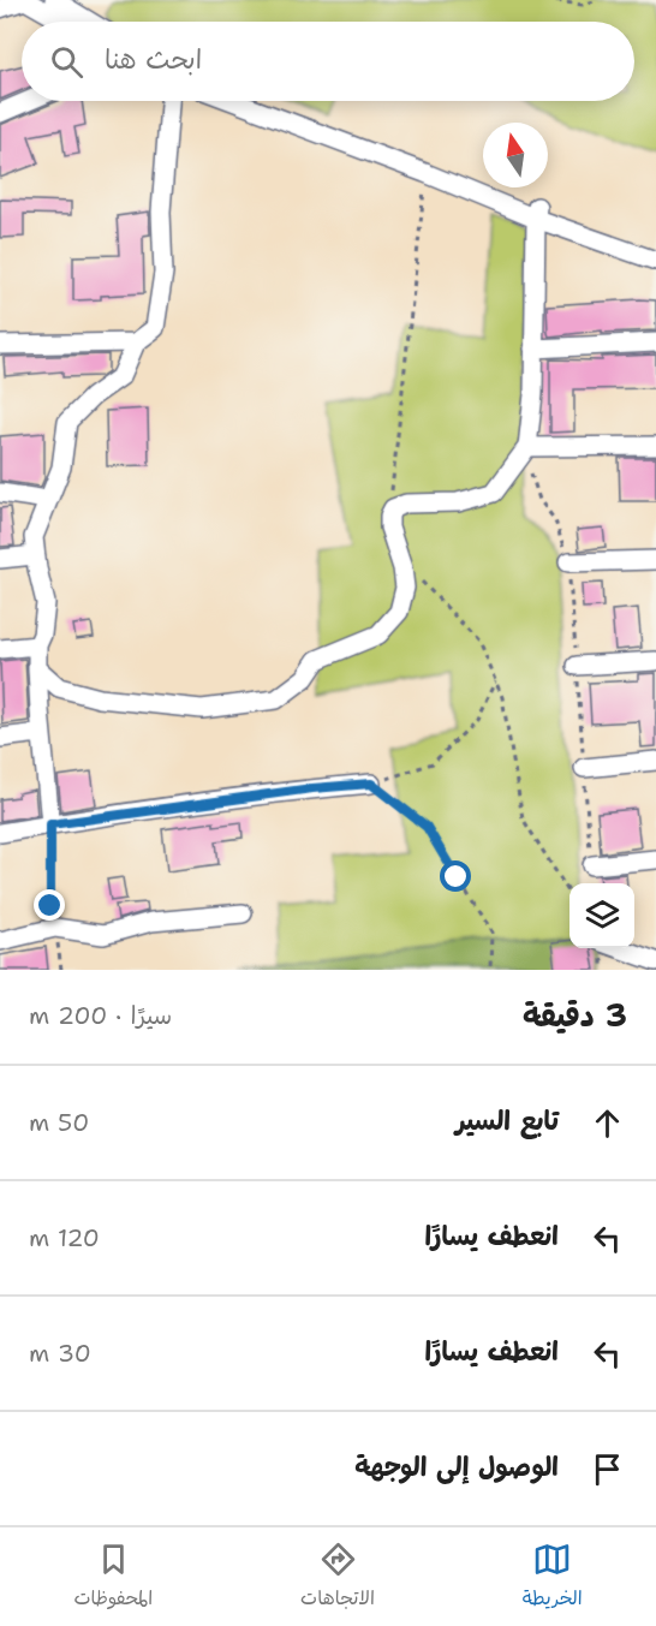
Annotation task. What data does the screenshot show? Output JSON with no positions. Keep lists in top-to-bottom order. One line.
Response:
{"north":"top","page":{"search":"ابحث هنا","heading":["3 دقيقة","سيرًا · 200 m"],"list":[["تابع السير","50 m"],["انعطف يسارًا","120 m"],["انعطف يسارًا","30 m"],"الوصول إلى الوجهة"],"nav":["الخريطة","الاتجاهات","المحفوظات"]}}
